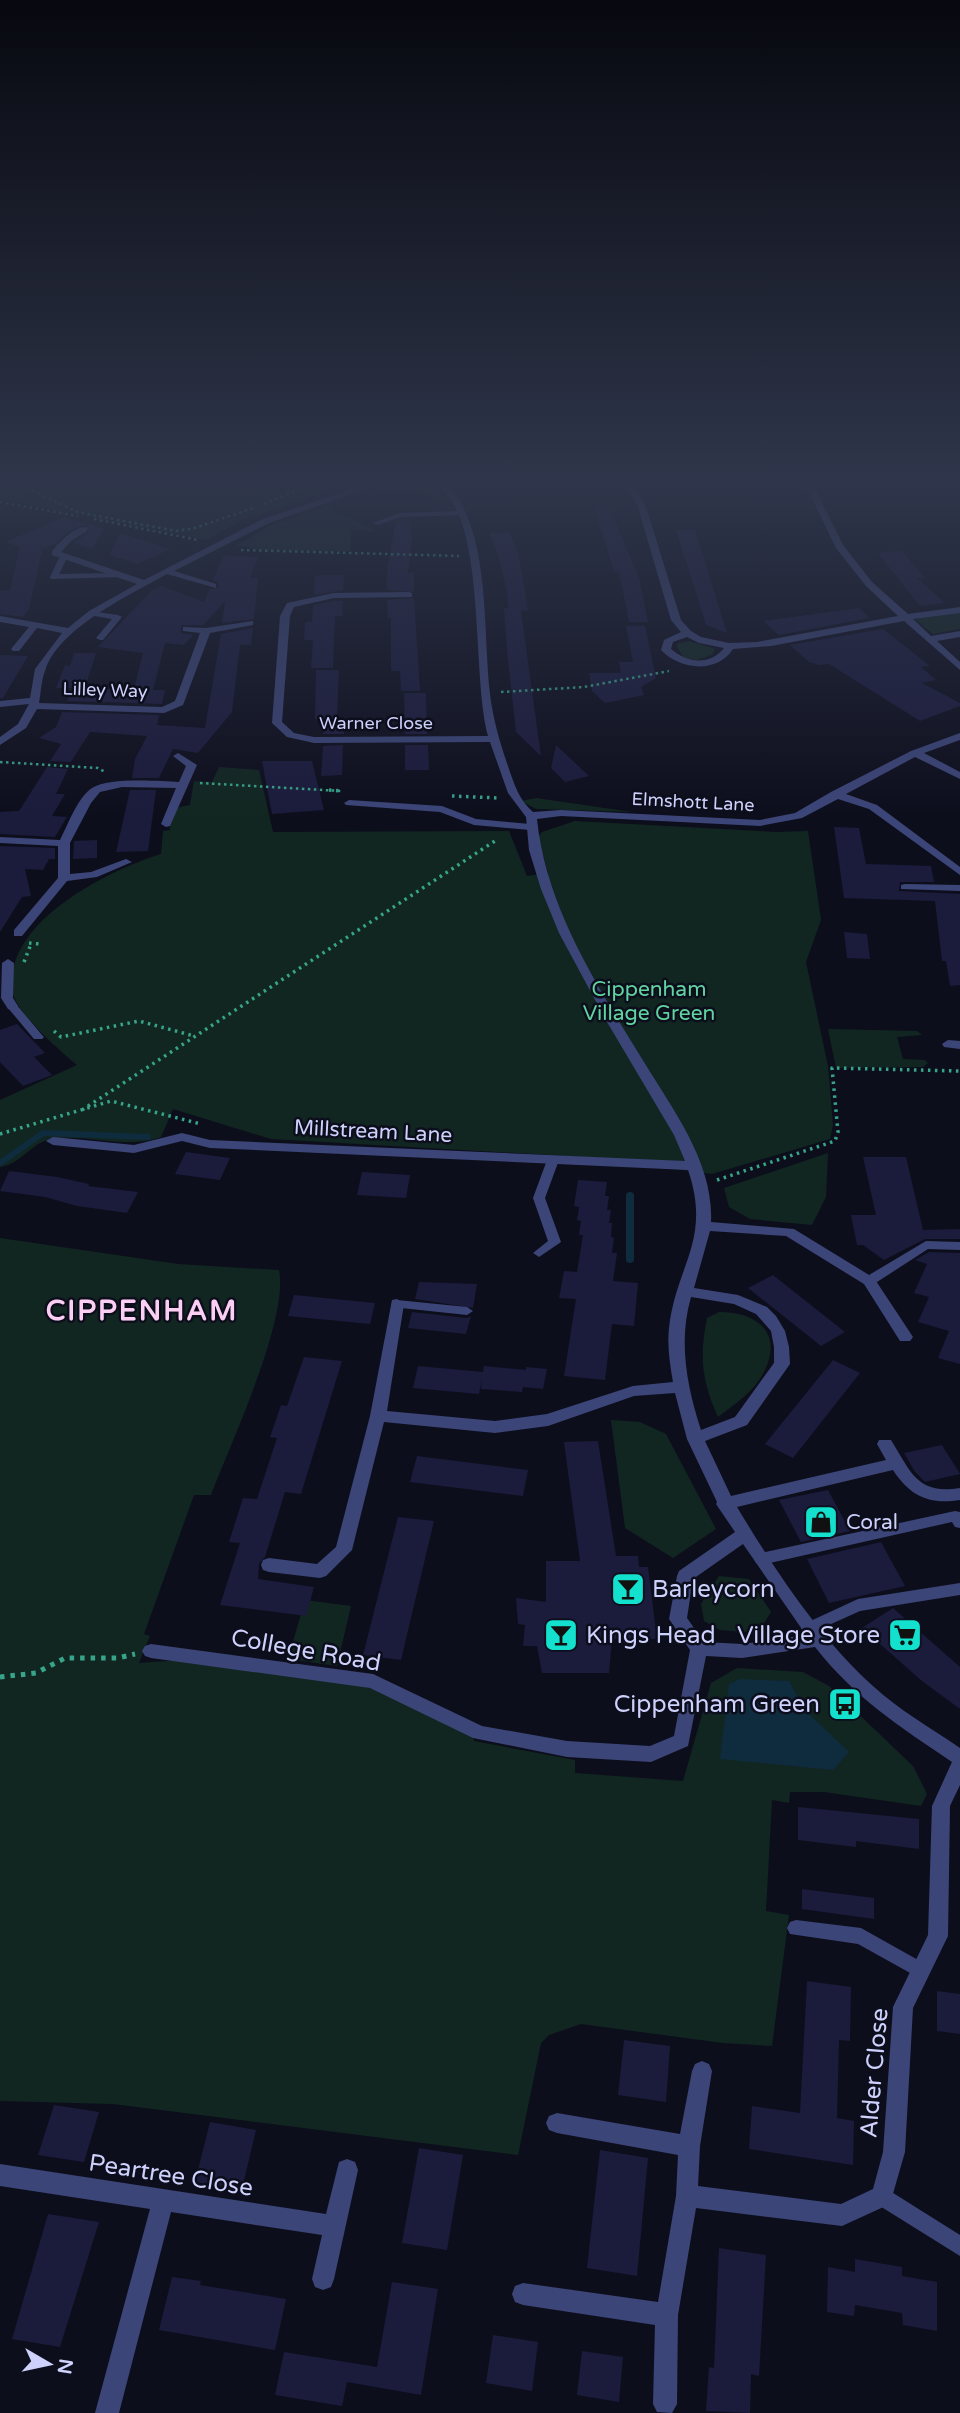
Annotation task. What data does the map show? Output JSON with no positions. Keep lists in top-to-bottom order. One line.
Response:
{"streets":{"street":["Lilley Way","Warner Close","Elmshott Lane","Millstream Lane","College Road","Alder Close","Peartree Close"]},"districts":["CIPPENHAM"],"parks":["Cippenham Village Green"],"places":{"shop":["Coral"],"bar":["Barleycorn","Kings Head"],"supermarket":["Village Store"],"bus stop":["Cippenham Green"]},"north":"right"}
